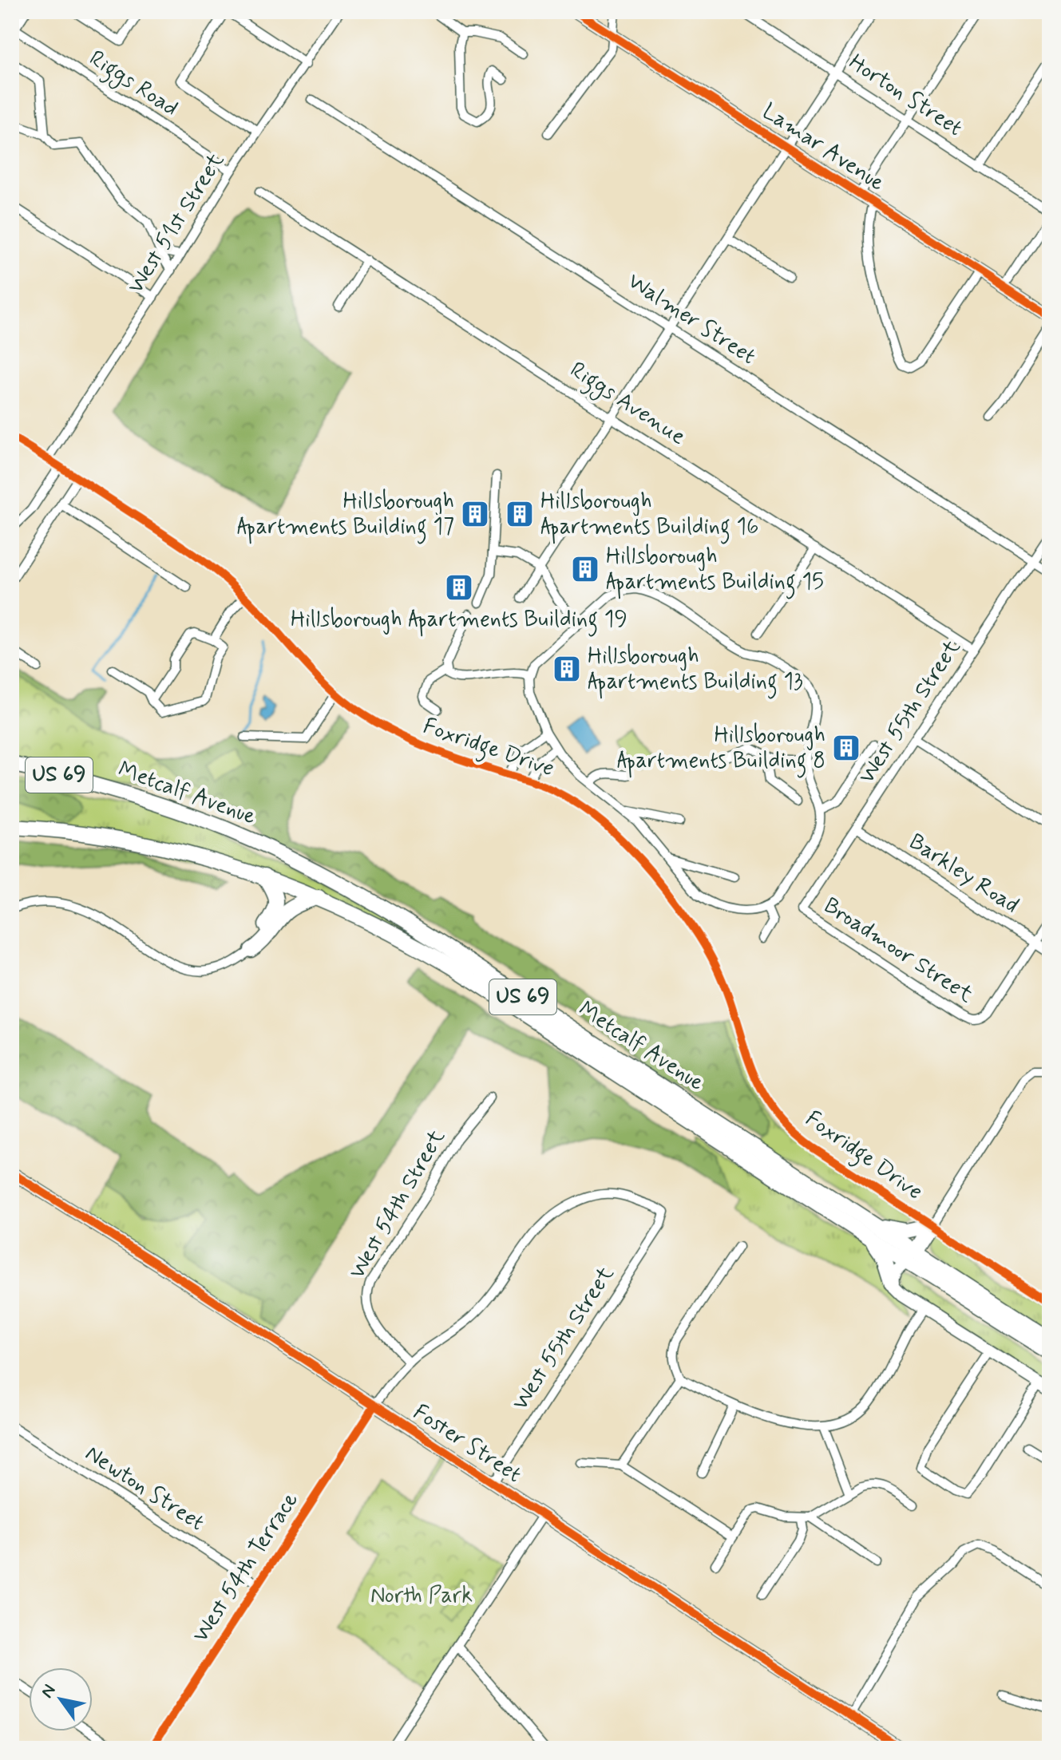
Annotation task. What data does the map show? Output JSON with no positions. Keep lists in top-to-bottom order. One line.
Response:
{"streets":{"highway":["US 69","Metcalf Avenue"],"street":["Riggs Road","Horton Street","Lamar Avenue","West 51st Street","Walmer Street","Riggs Avenue","West 55th Street","Foxridge Drive","Barkley Road","Broadmoor Street","West 54th Street","Foster Street","Newton Street","West 54th Terrace"]},"crossings":[["Riggs Road","West 51st Street"],["West 51st Street","Foxridge Drive"],["Walmer Street","West 55th Street"],["Riggs Avenue","West 55th Street"],["West 55th Street","Barkley Road"],["West 55th Street","Broadmoor Street"],["West 55th Street","Foster Street"],["West 55th Street","West 54th Terrace"],["Barkley Road","Broadmoor Street"],["West 54th Street","West 54th Terrace"],["Foster Street","West 54th Terrace"],["Newton Street","West 54th Terrace"]],"parks":["North Park"],"places":{"building":["Hillsborough Apartments Building 17","Hillsborough Apartments Building 16","Hillsborough Apartments Building 15","Hillsborough Apartments Building 19","Hillsborough Apartments Building 13","Hillsborough Apartments Building 8"]},"north":"top left"}
